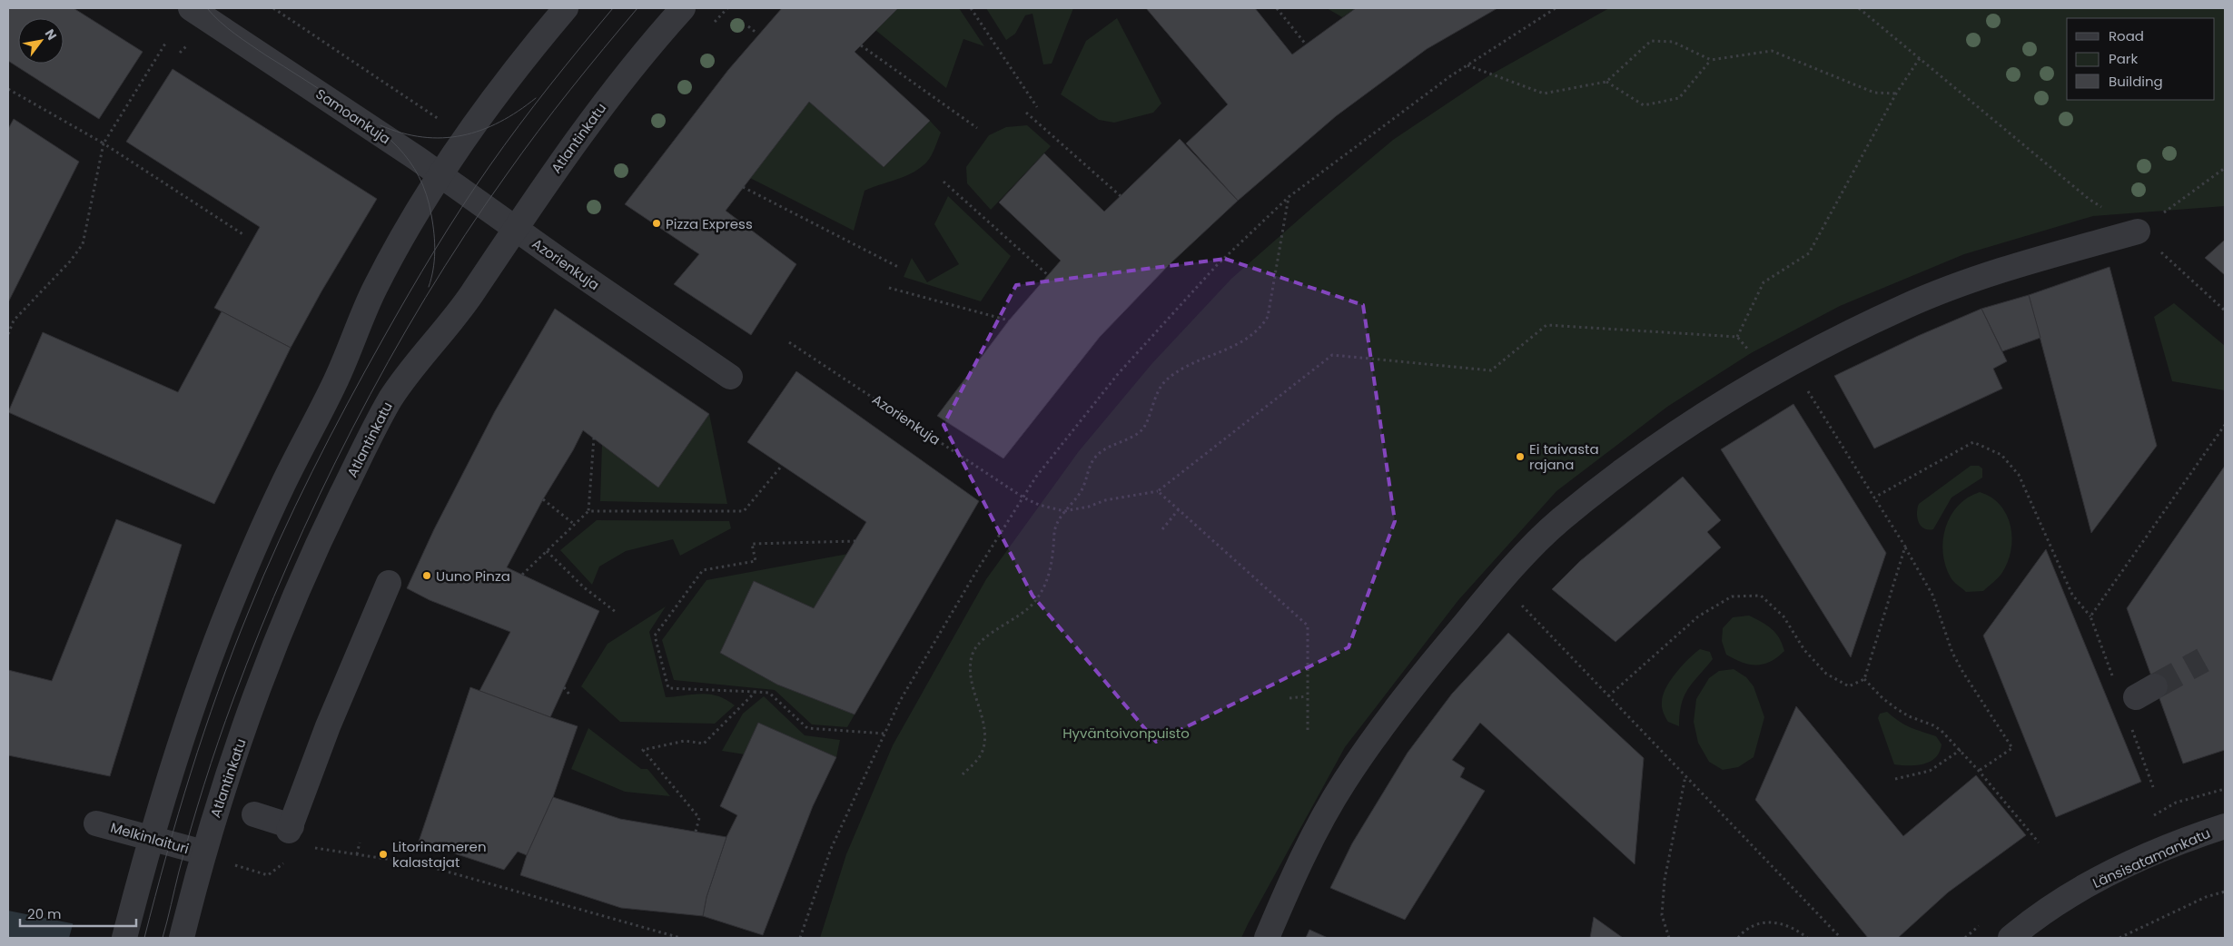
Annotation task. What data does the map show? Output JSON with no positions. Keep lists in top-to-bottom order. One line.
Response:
{"streets":{"street":["Samoankuja","Atlantinkatu","Azorienkuja","Melkinlaituri","Länsisatamankatu"]},"crossings":[["Samoankuja","Atlantinkatu"],["Samoankuja","Azorienkuja"],["Atlantinkatu","Azorienkuja"],["Atlantinkatu","Melkinlaituri"]],"parks":["Hyväntoivonpuisto"],"places":["Pizza Express","Ei taivasta rajana","Uuno Pinza","Litorinameren kalastajat"],"legend":["Road","Park","Building"],"scale_bar":"20 m","north":"top right"}
